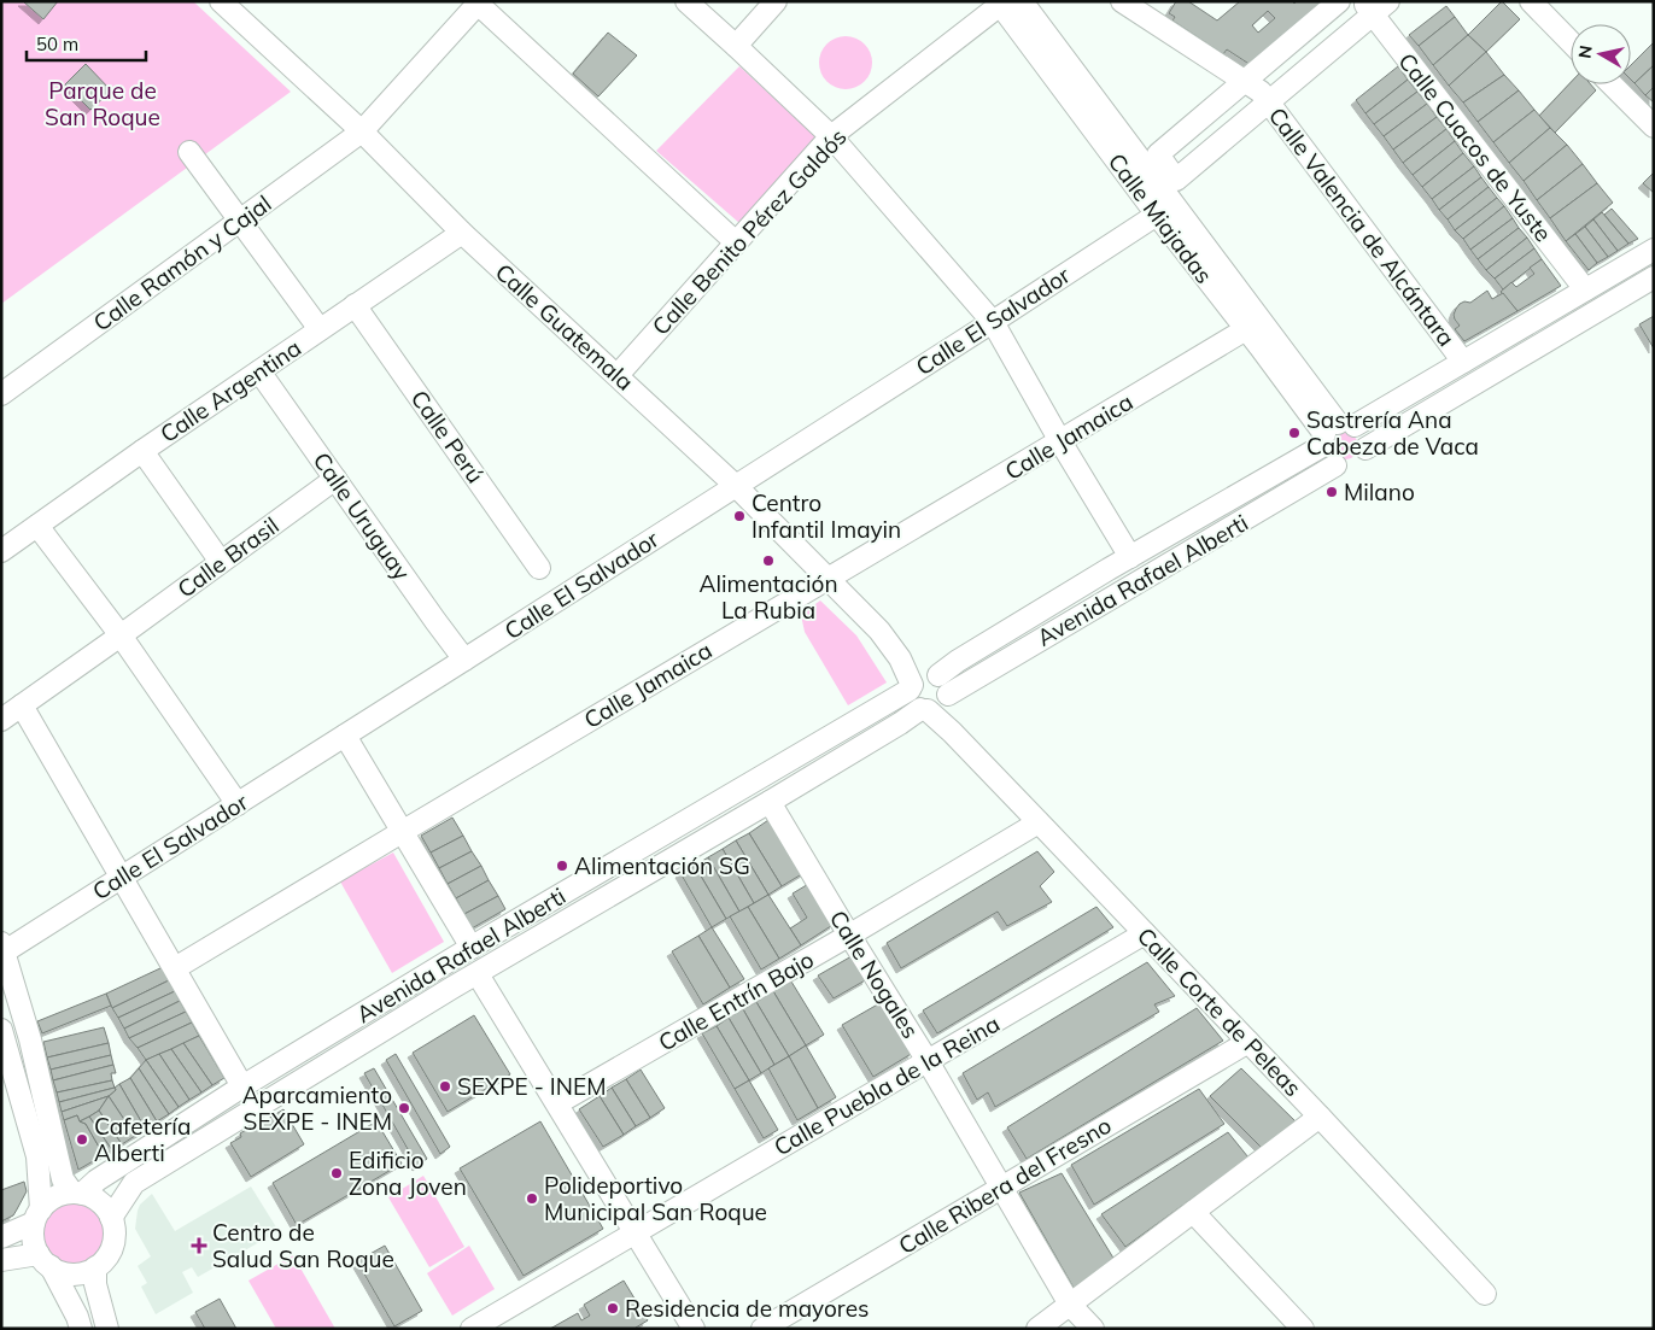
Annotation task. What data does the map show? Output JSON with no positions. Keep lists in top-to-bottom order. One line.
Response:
{"streets":{"street":["Calle Cuacos de Yuste","Calle Miajadas","Calle Valencia de Alcántara","Calle Benito Pérez Galdós","Calle Ramón y Cajal","Calle El Salvador","Calle Guatemala","Calle Argentina","Calle Perú","Calle Jamaica","Calle Uruguay","Calle Brasil","Avenida Rafael Alberti","Calle Nogales","Calle Entrín Bajo","Calle Corte de Peleas","Calle Puebla de la Reina","Calle Ribera del Fresno"]},"crossings":[["Calle Cuacos de Yuste","Avenida Rafael Alberti"],["Calle Miajadas","Calle Benito Pérez Galdós"],["Calle Miajadas","Calle El Salvador"],["Calle Miajadas","Calle Jamaica"],["Calle Miajadas","Avenida Rafael Alberti"],["Calle Valencia de Alcántara","Avenida Rafael Alberti"],["Calle Benito Pérez Galdós","Calle Guatemala"],["Calle Ramón y Cajal","Calle Guatemala"],["Calle El Salvador","Calle Guatemala"],["Calle El Salvador","Calle Uruguay"],["Calle Guatemala","Calle Argentina"],["Calle Guatemala","Calle Jamaica"],["Calle Guatemala","Avenida Rafael Alberti"],["Calle Guatemala","Calle Corte de Peleas"],["Calle Argentina","Calle Perú"],["Calle Argentina","Calle Uruguay"],["Calle Uruguay","Calle Brasil"],["Avenida Rafael Alberti","Calle Nogales"],["Avenida Rafael Alberti","Calle Corte de Peleas"],["Calle Nogales","Calle Entrín Bajo"],["Calle Nogales","Calle Puebla de la Reina"],["Calle Nogales","Calle Ribera del Fresno"],["Calle Entrín Bajo","Calle Corte de Peleas"],["Calle Corte de Peleas","Calle Puebla de la Reina"],["Calle Corte de Peleas","Calle Ribera del Fresno"]],"parks":["Parque de San Roque"],"places":{"other":["Sastrería Ana Cabeza de Vaca","Milano","Centro Infantil Imayin","Alimentación La Rubia","Alimentación SG","SEXPE - INEM","Aparcamiento SEXPE - INEM","Cafetería Alberti","Edificio Zona Joven","Polideportivo Municipal San Roque","Residencia de mayores"],"health":["Centro de Salud San Roque"]},"scale_bar":"50 m","north":"left"}
